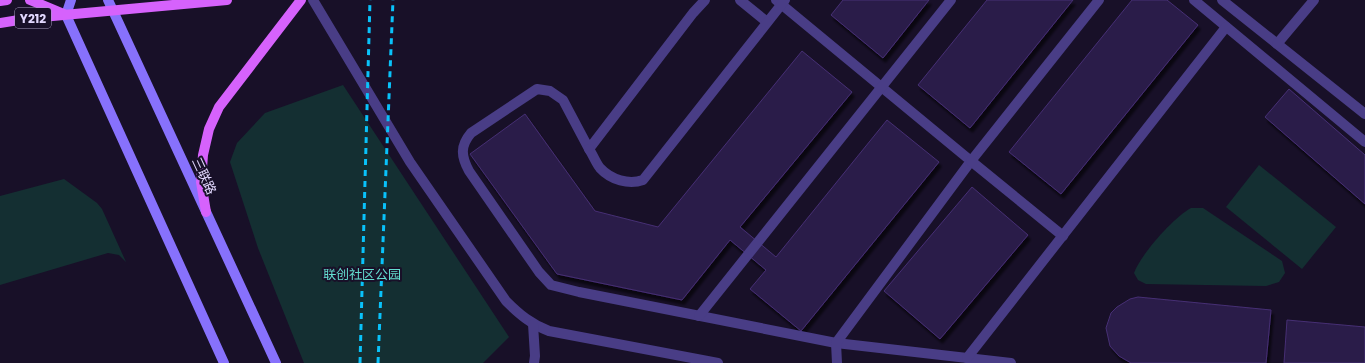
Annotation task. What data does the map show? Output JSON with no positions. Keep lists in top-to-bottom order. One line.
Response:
{"streets":{"main road":["Y212"],"street":["三联路"]},"crossings":[["Y212","三联路"]],"parks":["联创社区公园"]}
